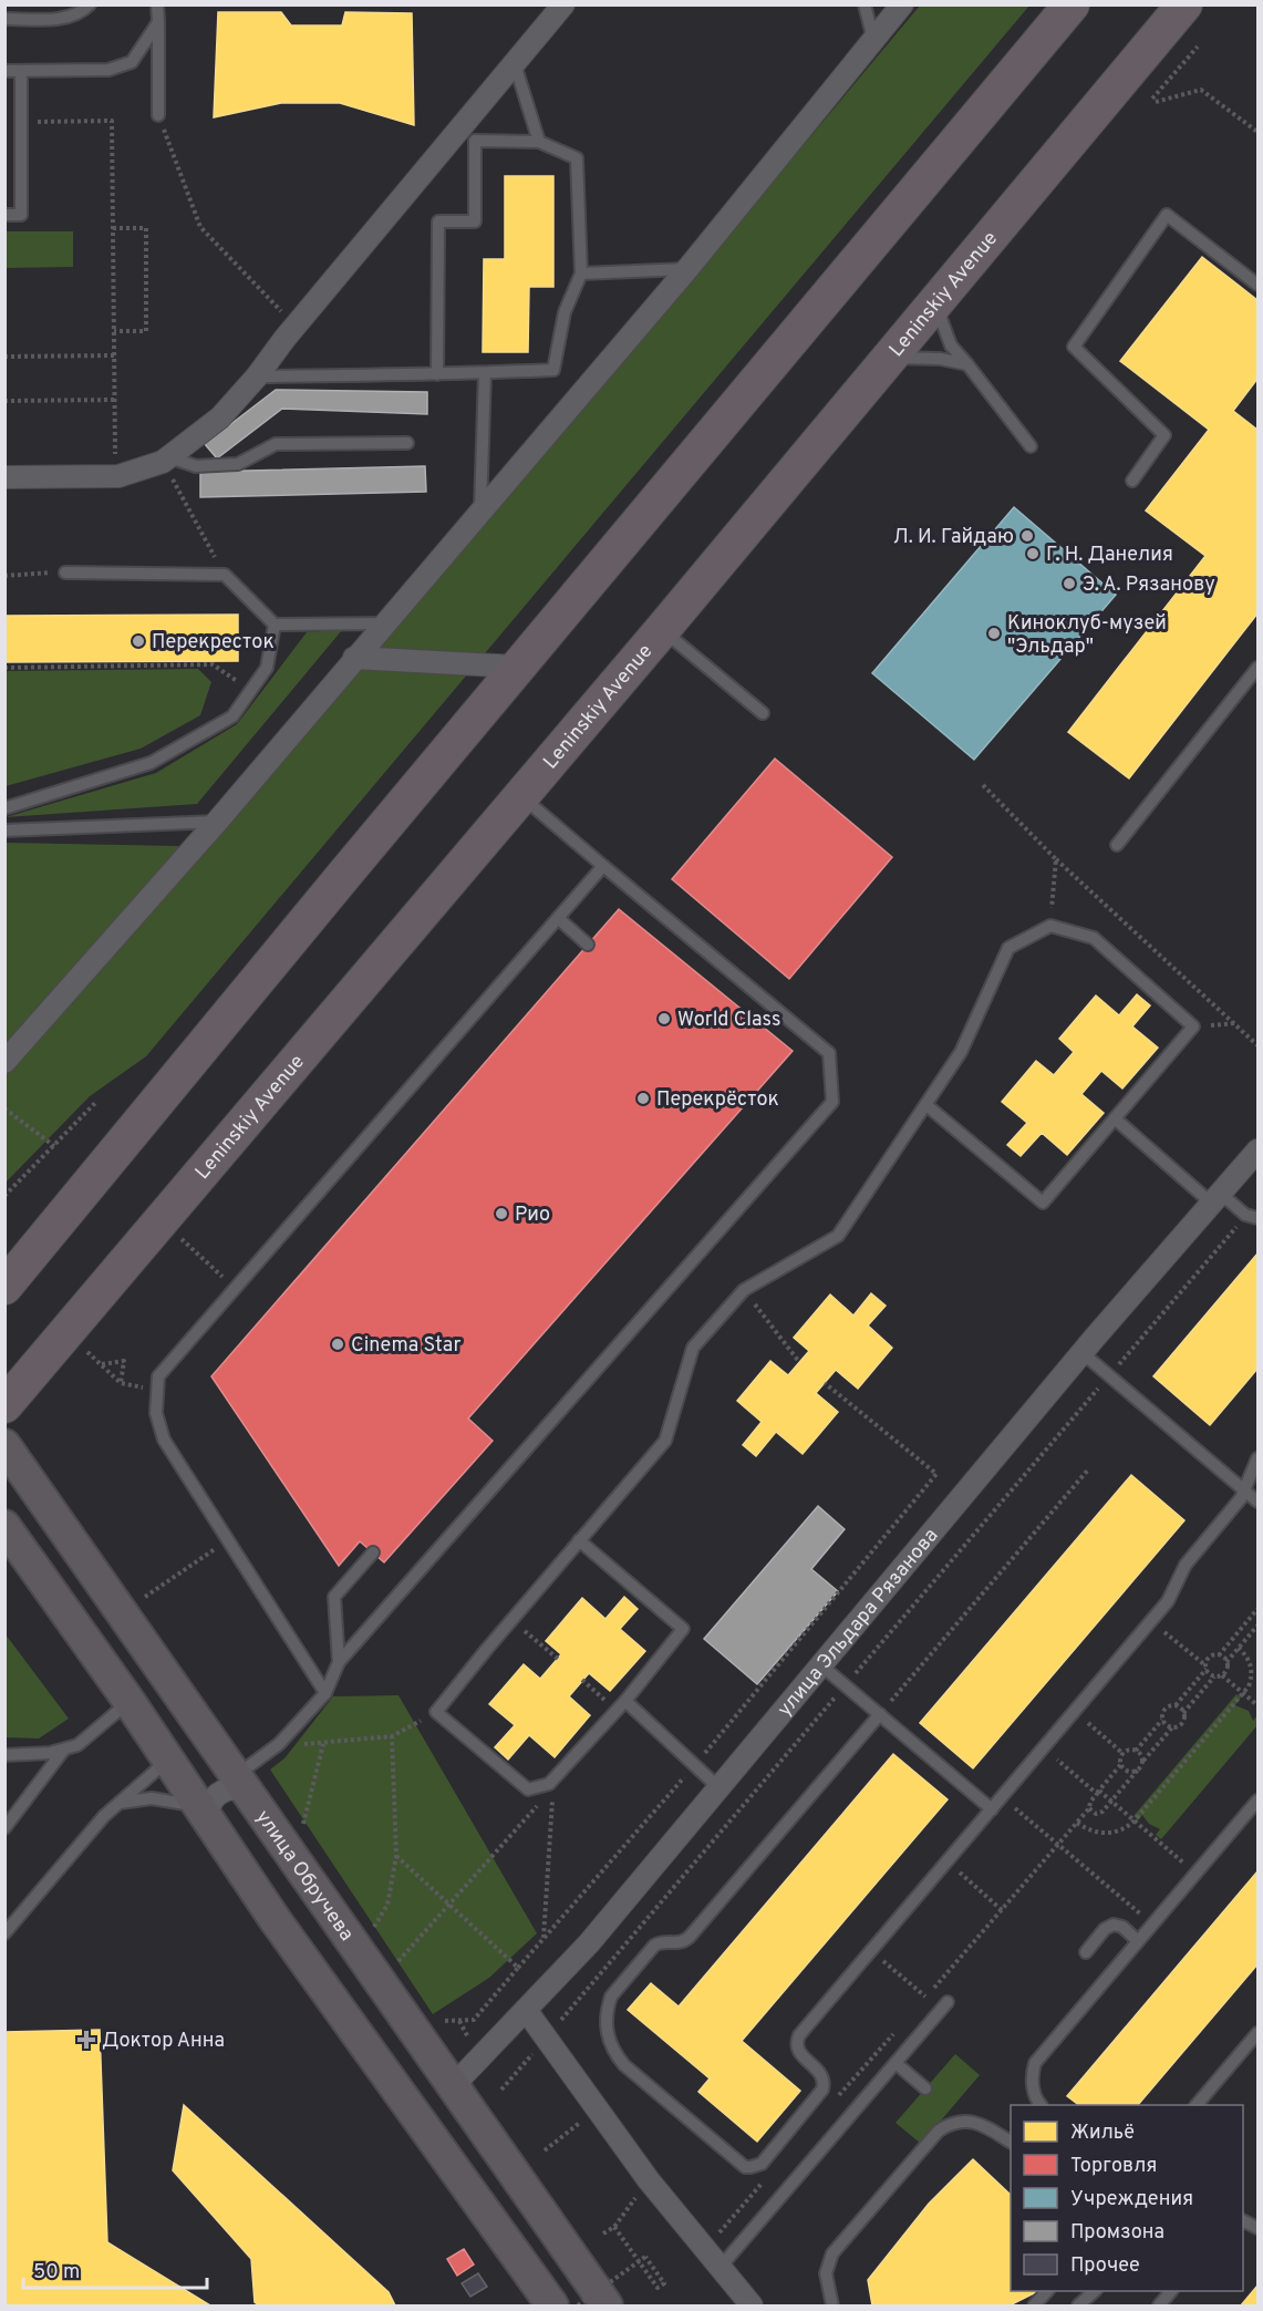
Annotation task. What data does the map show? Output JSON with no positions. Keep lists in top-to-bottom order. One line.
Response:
{"streets":{"main road":["Leninskiy Avenue","улица Обручева"],"street":["улица Эльдара Рязанова"]},"crossings":[["улица Эльдара Рязанова","улица Обручева"]],"places":{"other":["Л. И. Гайдаю","Г. Н. Данелия","Э. А. Рязанову","Киноклуб-музей \"Эльдар\"","Перекресток","World Class","Перекрёсток","Рио","Cinema Star"],"health":["Доктор Анна"]},"legend":["Жильё","Торговля","Учреждения","Промзона","Прочее"],"scale_bar":"50 m"}
